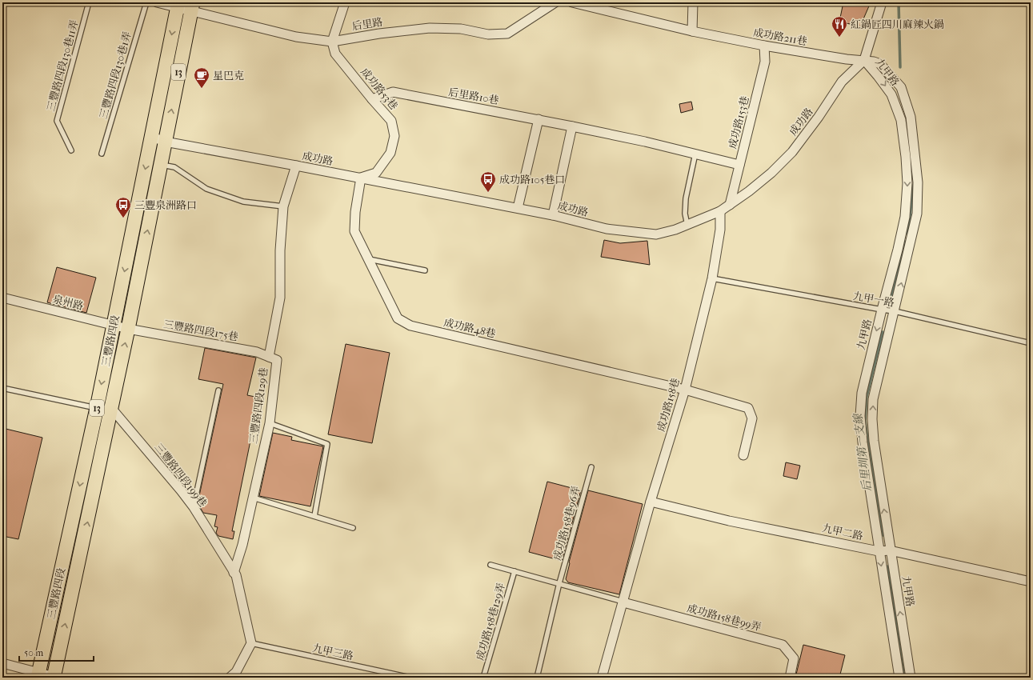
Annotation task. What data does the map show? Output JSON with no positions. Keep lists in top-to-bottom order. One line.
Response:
{"streets":{"main road":["13","三豐路四段"],"street":["后里路","成功路211巷","九甲路","成功路53巷","后里路10巷","成功路","成功路153巷","泉州路","成功路48巷","三豐路四段175巷","成功路158巷","三豐路四段129巷","三豐路四段199巷","九甲二路","成功路158巷99弄"],"lane":["三豐路四段130巷11弄","三豐路四段130巷1弄","九甲一路","成功路158巷96弄","成功路158巷129弄","九甲三路"]},"crossings":[["后里路","成功路53巷"],["后里路","三豐路四段"],["成功路211巷","九甲路"],["成功路211巷","成功路"],["成功路211巷","成功路153巷"],["九甲路","成功路"],["九甲路","九甲一路"],["九甲路","九甲二路"],["成功路53巷","后里路10巷"],["成功路53巷","成功路"],["成功路53巷","成功路48巷"],["后里路10巷","成功路153巷"],["成功路","成功路153巷"],["成功路","成功路48巷"],["成功路","三豐路四段"],["成功路","成功路158巷"],["成功路","三豐路四段129巷"],["九甲一路","成功路158巷"],["泉州路","三豐路四段175巷"],["泉州路","三豐路四段"],["成功路48巷","成功路158巷"],["三豐路四段175巷","三豐路四段"],["三豐路四段175巷","三豐路四段129巷"],["三豐路四段","三豐路四段199巷"],["成功路158巷","九甲二路"],["成功路158巷","成功路158巷99弄"],["三豐路四段129巷","三豐路四段199巷"],["三豐路四段199巷","九甲三路"]],"water":["后里圳第一支線"],"places":{"restaurant":["紅鍋匠四川麻辣火鍋"],"cafe":["星巴克"],"bus stop":["成功路105巷口","三豐泉洲路口"]},"scale_bar":"50 m"}
